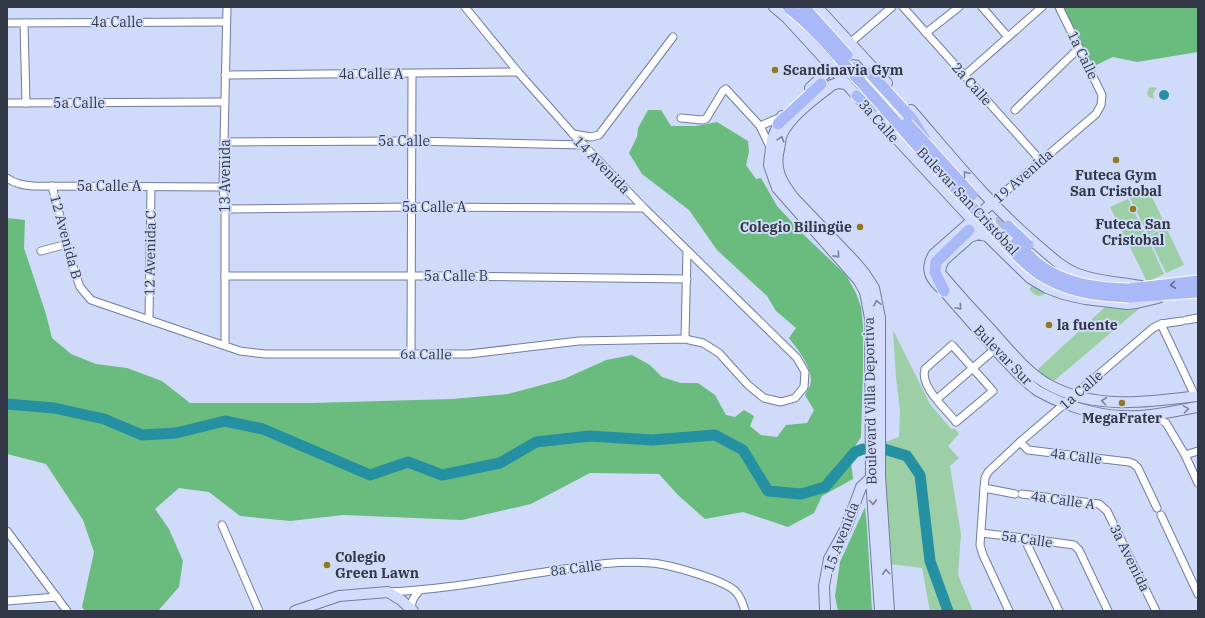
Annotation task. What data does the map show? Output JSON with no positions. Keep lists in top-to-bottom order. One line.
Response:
{"streets":{"main road":["3a Calle","19 Avenida","Bulevar San Cristóbal","Bulevar Sur","Boulevard Villa Deportiva","15 Avenida","8a Calle"],"street":["4a Calle","1a Calle","4a Calle A","2a Calle","5a Calle","14 Avenida","13 Avenida","5a Calle A","12 Avenida B","12 Avenida C","5a Calle B","6a Calle","3a Avenida"]},"crossings":[["4a Calle","1a Calle"],["4a Calle","13 Avenida"],["1a Calle","4a Calle A"],["1a Calle","19 Avenida"],["1a Calle","Bulevar Sur"],["4a Calle A","14 Avenida"],["4a Calle A","13 Avenida"],["4a Calle A","3a Avenida"],["2a Calle","19 Avenida"],["5a Calle","14 Avenida"],["5a Calle","13 Avenida"],["3a Calle","19 Avenida"],["3a Calle","Bulevar San Cristóbal"],["3a Calle","Boulevard Villa Deportiva"],["14 Avenida","5a Calle A"],["14 Avenida","6a Calle"],["13 Avenida","5a Calle A"],["13 Avenida","5a Calle B"],["13 Avenida","6a Calle"],["19 Avenida","Bulevar Sur"],["5a Calle A","12 Avenida B"],["5a Calle A","12 Avenida C"],["12 Avenida B","6a Calle"],["12 Avenida C","6a Calle"],["Boulevard Villa Deportiva","15 Avenida"]],"places":["Scandinavia Gym","Futeca Gym San Cristobal","Futeca San Cristobal","Colegio Bilingüe","la fuente","MegaFrater","Colegio Green Lawn"]}
